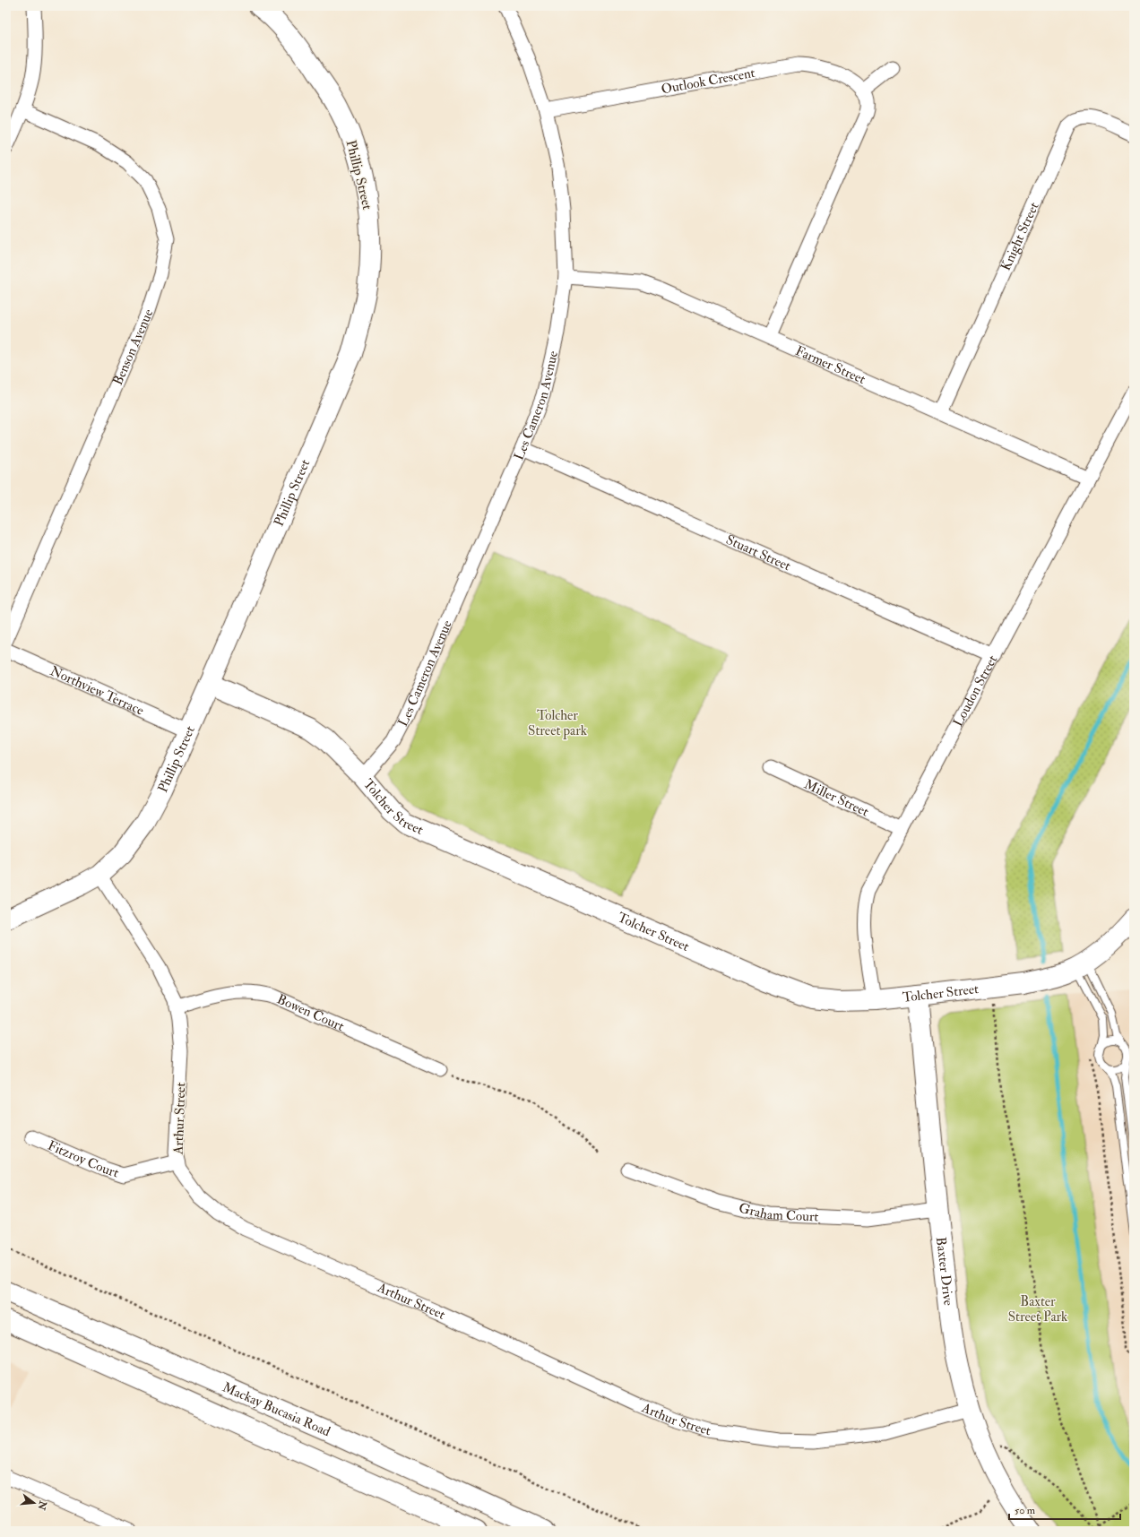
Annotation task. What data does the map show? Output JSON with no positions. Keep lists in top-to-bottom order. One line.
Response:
{"streets":{"street":["Outlook Crescent","Phillip Street","Knight Street","Benson Avenue","Farmer Street","Les Cameron Avenue","Stuart Street","Northview Terrace","Loudon Street","Miller Street","Tolcher Street","Bowen Court","Arthur Street","Fitzroy Court","Graham Court","Baxter Drive","Mackay Bucasia Road"]},"crossings":[["Outlook Crescent","Les Cameron Avenue"],["Phillip Street","Northview Terrace"],["Phillip Street","Tolcher Street"],["Phillip Street","Arthur Street"],["Knight Street","Farmer Street"],["Farmer Street","Les Cameron Avenue"],["Farmer Street","Loudon Street"],["Les Cameron Avenue","Stuart Street"],["Les Cameron Avenue","Tolcher Street"],["Stuart Street","Loudon Street"],["Loudon Street","Miller Street"],["Loudon Street","Tolcher Street"],["Tolcher Street","Baxter Drive"],["Bowen Court","Arthur Street"],["Arthur Street","Fitzroy Court"],["Arthur Street","Baxter Drive"],["Graham Court","Baxter Drive"]],"parks":["Tolcher Street park","Baxter Street Park"],"scale_bar":"50 m","north":"right"}
